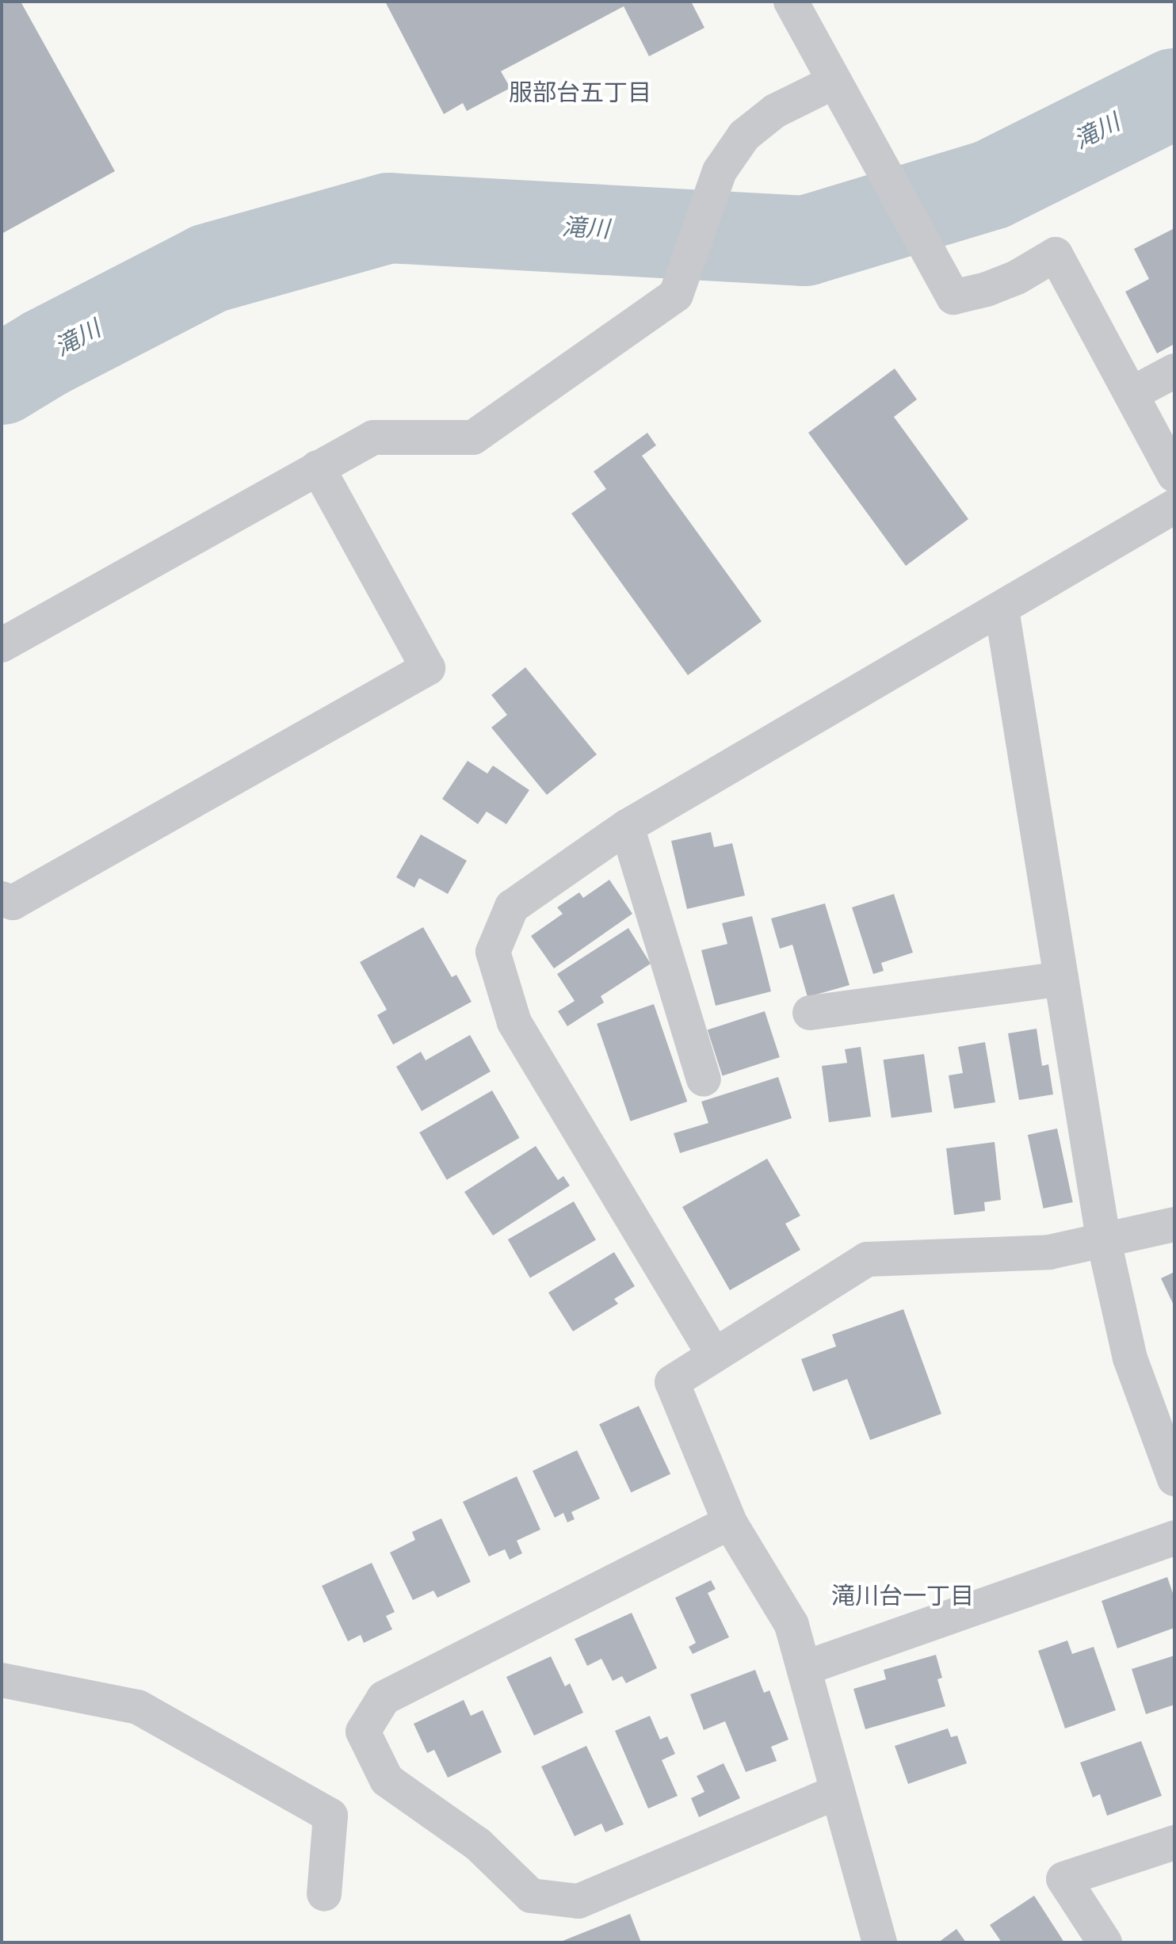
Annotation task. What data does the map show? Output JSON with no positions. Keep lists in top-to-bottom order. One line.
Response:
{"districts":["服部台五丁目","滝川台一丁目"],"water":["滝川"]}
